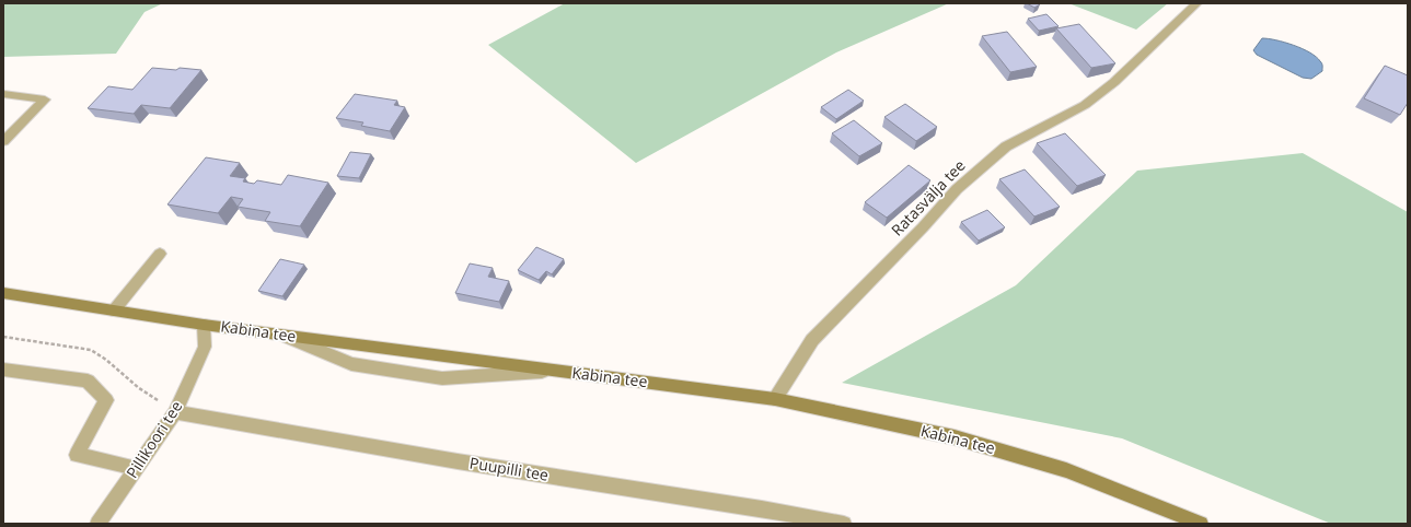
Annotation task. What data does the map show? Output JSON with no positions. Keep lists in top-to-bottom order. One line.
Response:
{"streets":{"street":["Ratasvälja tee","Kabina tee","Pillikoori tee","Puupilli tee"]},"crossings":[["Ratasvälja tee","Kabina tee"],["Kabina tee","Pillikoori tee"],["Pillikoori tee","Puupilli tee"]]}
